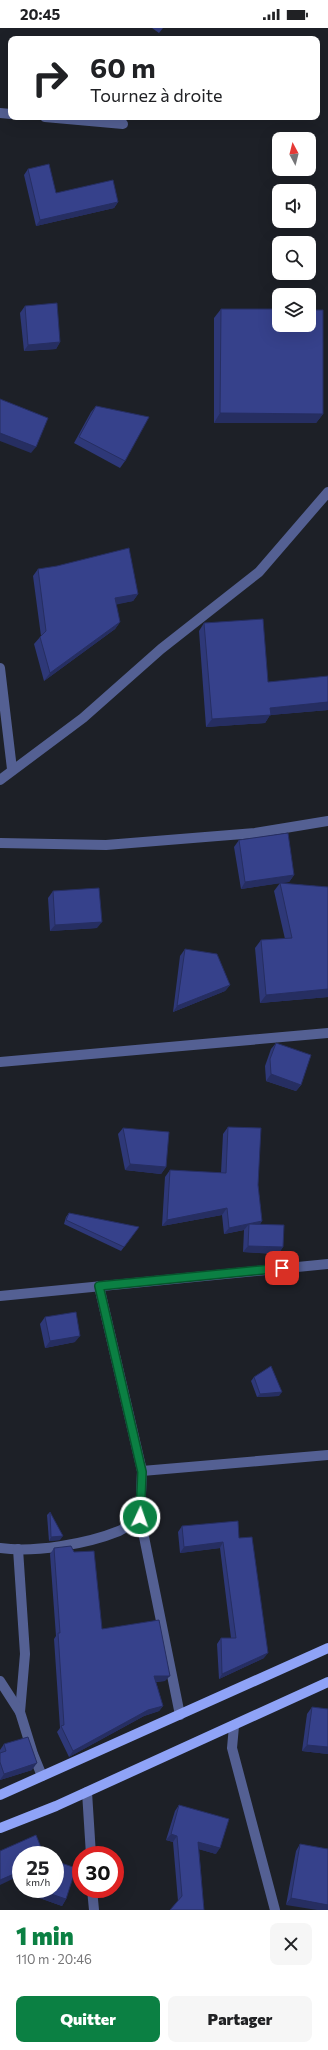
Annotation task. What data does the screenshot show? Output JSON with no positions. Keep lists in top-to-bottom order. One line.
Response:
{"north":"top","page":{"status":"20:45","turn":["60 m","Tournez à droite"],"speed":"25 km/h","limit":"30","heading":["1 min","110 m · 20:46"],"buttons":["Quitter","Partager"]}}
